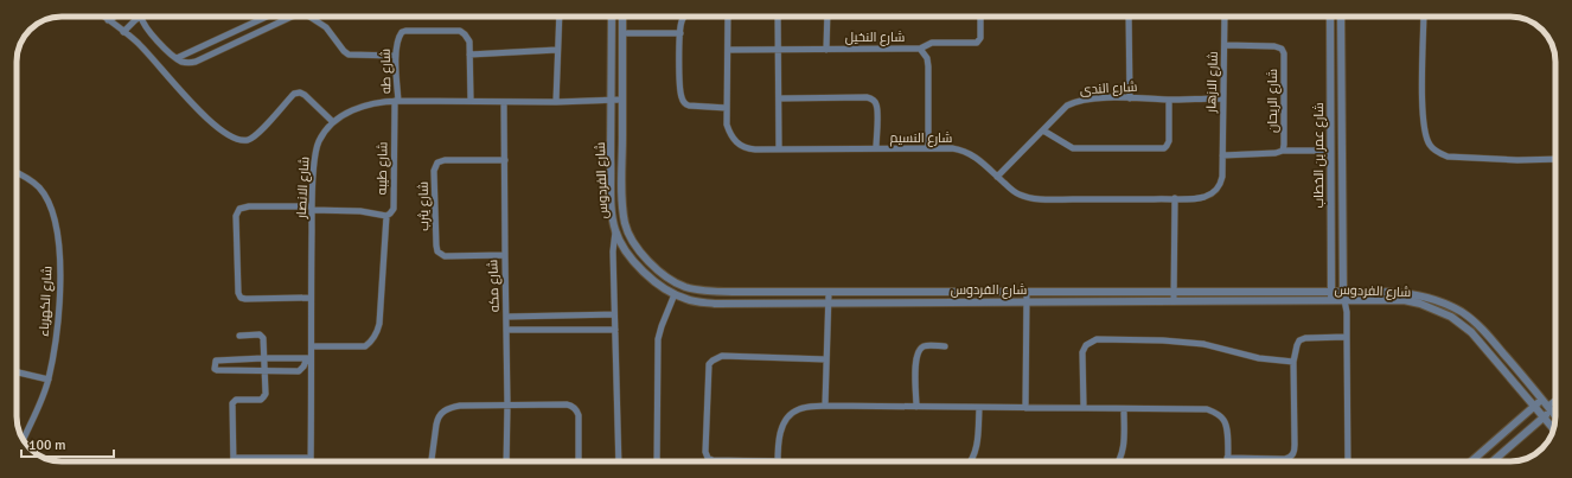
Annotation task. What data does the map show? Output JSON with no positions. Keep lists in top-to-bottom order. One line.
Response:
{"streets":{"street":["شارع النخيل","شارع طه","شارع الازهار","شارع الندى","شارع الريحان","شارع النسيم","شارع عمر بن الخطاب","شارع طيبه","شارع الفردوس","شارع الانصار","شارع يثرب","شارع مكه","شارع الكهرباء"]},"crossings":[["شارع النخيل","شارع النسيم"],["شارع طه","شارع طيبه"],["شارع طه","شارع الانصار"],["شارع الازهار","شارع الندى"],["شارع الازهار","شارع الريحان"],["شارع الازهار","شارع النسيم"],["شارع الندى","شارع النسيم"],["شارع الريحان","شارع النسيم"],["شارع عمر بن الخطاب","شارع الفردوس"],["شارع طيبه","شارع الانصار"],["شارع الفردوس","شارع الانصار"],["شارع الانصار","شارع مكه"],["شارع يثرب","شارع مكه"]],"scale_bar":"100 m"}
